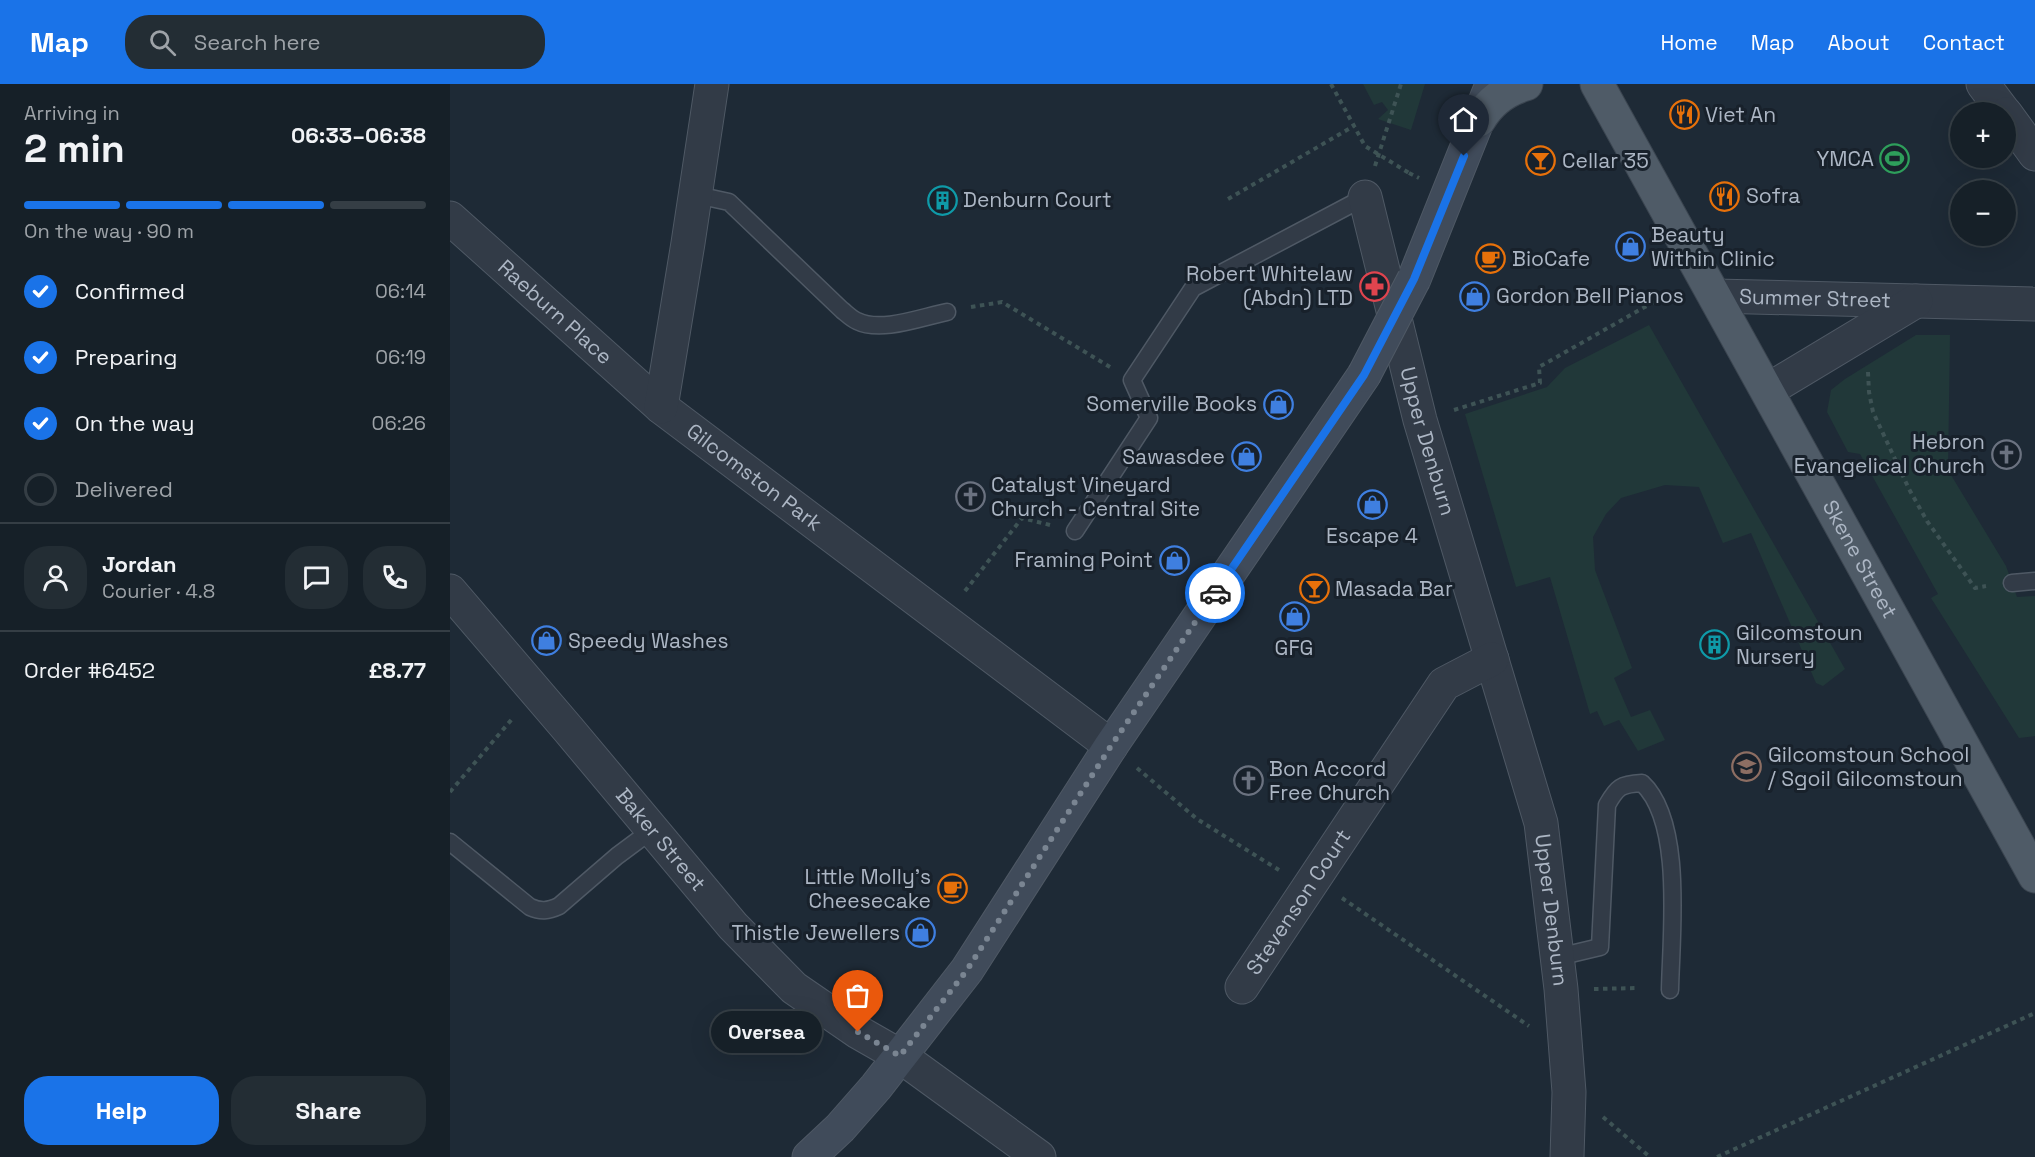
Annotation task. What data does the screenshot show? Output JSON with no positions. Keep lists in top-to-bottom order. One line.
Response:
{"streets":{"main road":["Skene Street"],"street":["Summer Street","Raeburn Place","Upper Denburn","Gilcomston Park","Baker Street","Stevenson Court"]},"crossings":[["Summer Street","Skene Street"],["Raeburn Place","Gilcomston Park"],["Upper Denburn","Stevenson Court"]],"places":{"restaurant":["Viet An","Sofra"],"sports":["YMCA"],"bar":["Cellar 35","Masada Bar"],"building":["Denburn Court","Gilcomstoun Nursery"],"shop":["Beauty Within Clinic","Gordon Bell Pianos","Somerville Books","Sawasdee","Escape 4","Framing Point","GFG","Speedy Washes","Thistle Jewellers"],"cafe":["BioCafe","Little Molly's Cheesecake"],"pharmacy":["Robert Whitelaw (Abdn) LTD"],"church":["Hebron Evangelical Church","Catalyst Vineyard Church - Central Site","Bon Accord Free Church"],"school or university":["Gilcomstoun School / Sgoil Gilcomstoun"],"other":["Oversea"]},"page":{"header":"Map","search":"Search here","nav":["Home","Map","About","Contact"],"heading":["2 min","Arriving in","06:33–06:38"],"panel":["Jordan","Courier · 4.8","Order #6452","£8.77"],"map_buttons":["+","−"],"bar":"On the way · 90 m","list":[["Confirmed","06:14"],["Preparing","06:19"],["On the way","06:26"],"Delivered"],"bubble":"Oversea","buttons":["Help","Share"]}}
